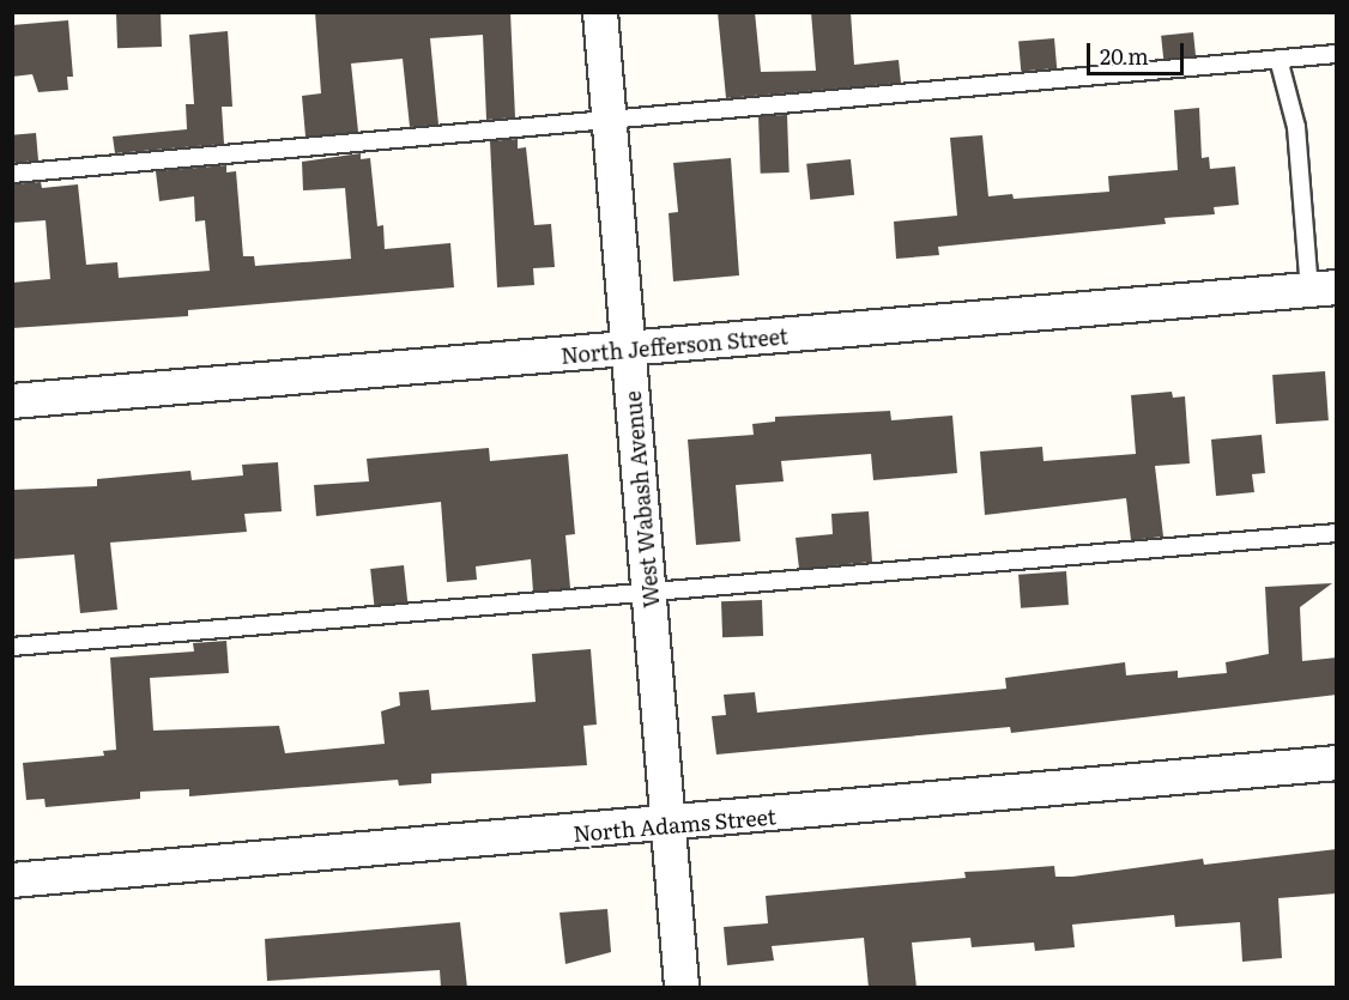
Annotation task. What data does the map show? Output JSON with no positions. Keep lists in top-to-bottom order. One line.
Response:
{"streets":{"street":["North Jefferson Street","West Wabash Avenue","North Adams Street"]},"crossings":[["North Jefferson Street","West Wabash Avenue"],["West Wabash Avenue","North Adams Street"]],"scale_bar":"20 m"}
